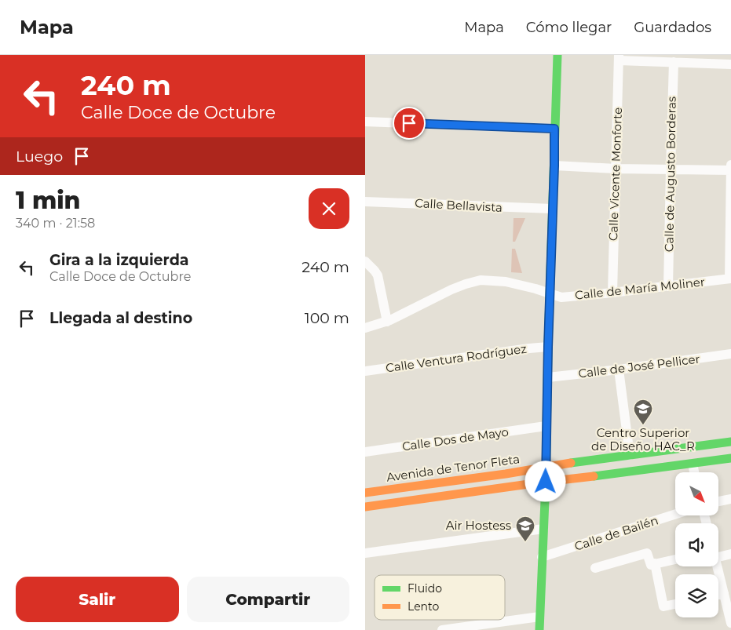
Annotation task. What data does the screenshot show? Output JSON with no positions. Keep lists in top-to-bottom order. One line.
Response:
{"streets":{"main road":["Avenida de Tenor Fleta"],"street":["Calle Vicente Monforte","Calle de Augusto Borderas","Calle Bellavista","Calle de María Moliner","Calle Ventura Rodríguez","Calle de José Pellicer","Calle Dos de Mayo","Calle de Bailén"]},"crossings":[["Calle Vicente Monforte","Calle de María Moliner"],["Calle de Augusto Borderas","Calle de María Moliner"]],"places":{"school or university":["Centro Superior de Diseño HAC_R","Air Hostess"]},"legend":["Fluido","Lento"],"north":"bottom right","page":{"header":"Mapa","nav":["Mapa","Cómo llegar","Guardados"],"turn":["240 m","Calle Doce de Octubre"],"then":"Luego","heading":["1 min","340 m · 21:58"],"list":[{"name":"Gira a la izquierda","note":"Calle Doce de Octubre","value":"240 m"},{"name":"Llegada al destino","value":"100 m"}],"buttons":["Salir","Compartir"]}}
